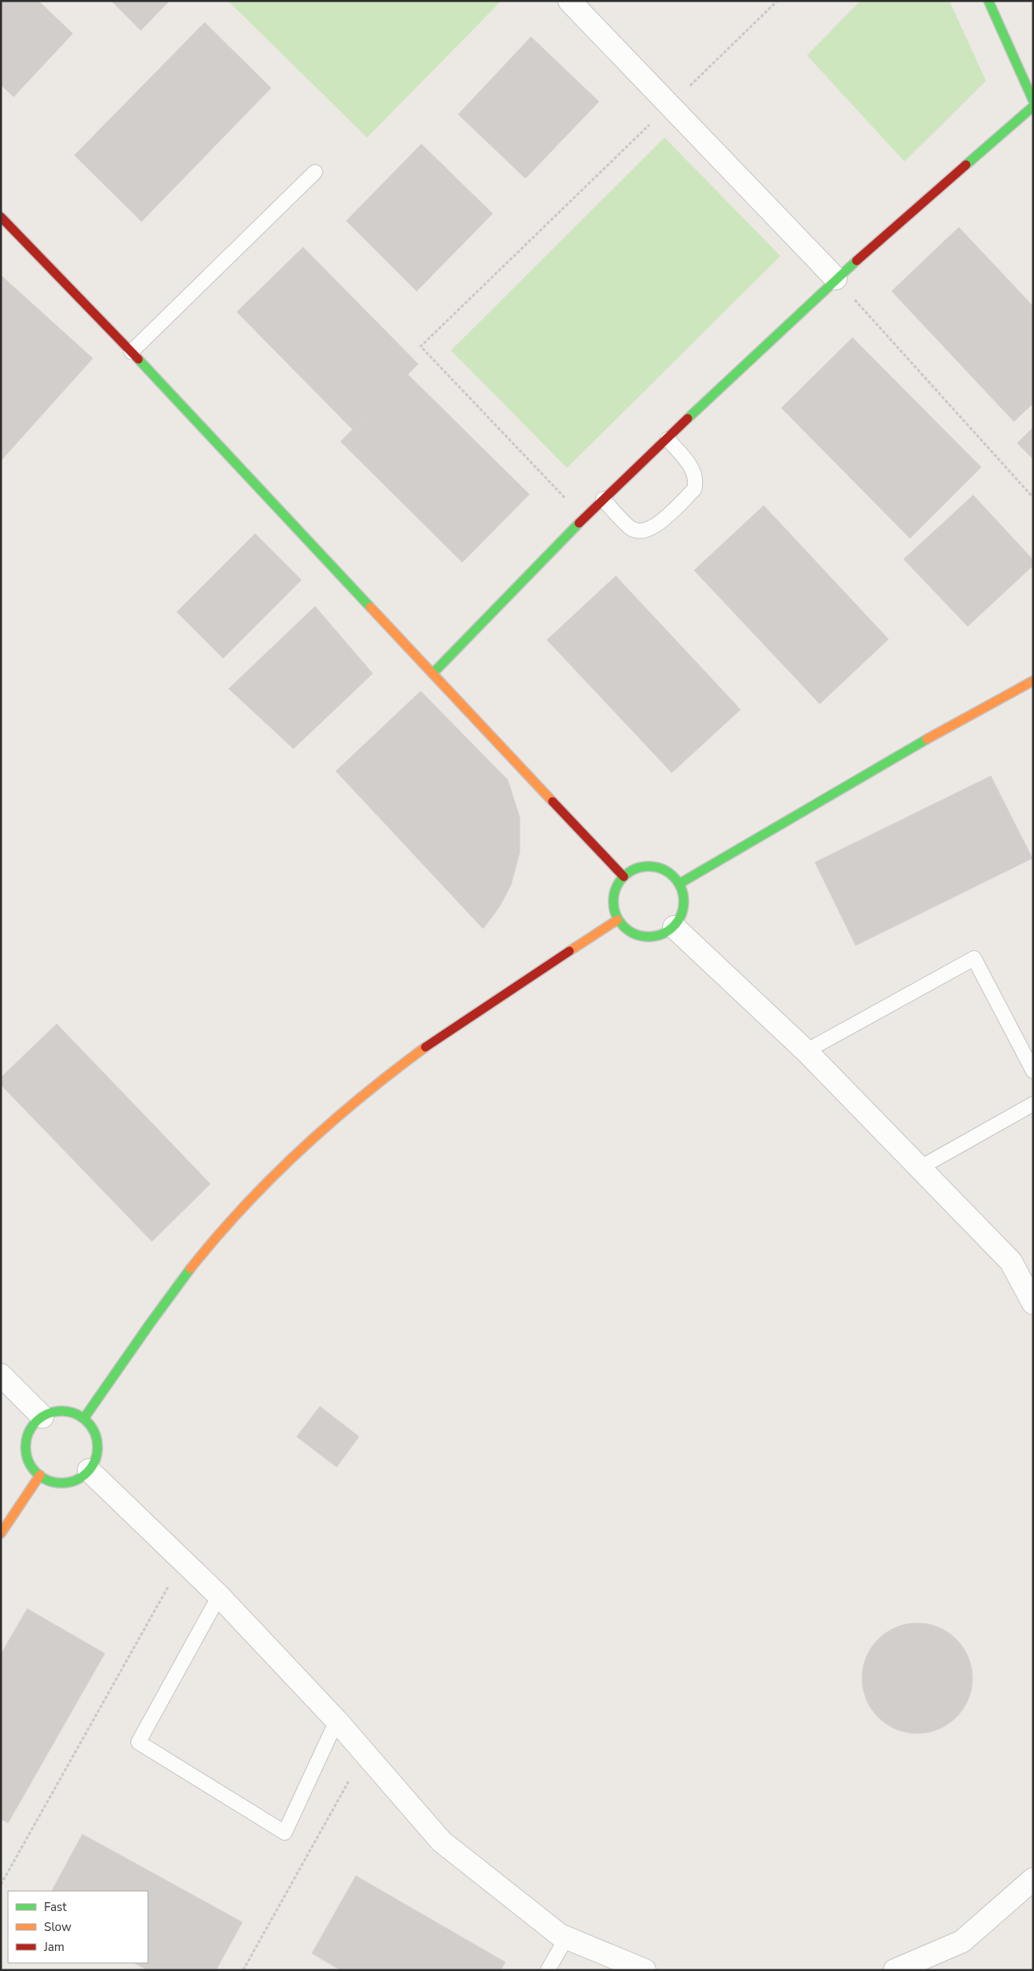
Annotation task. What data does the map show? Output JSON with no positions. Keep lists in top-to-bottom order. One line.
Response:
{"legend":["Fast","Slow","Jam"]}
